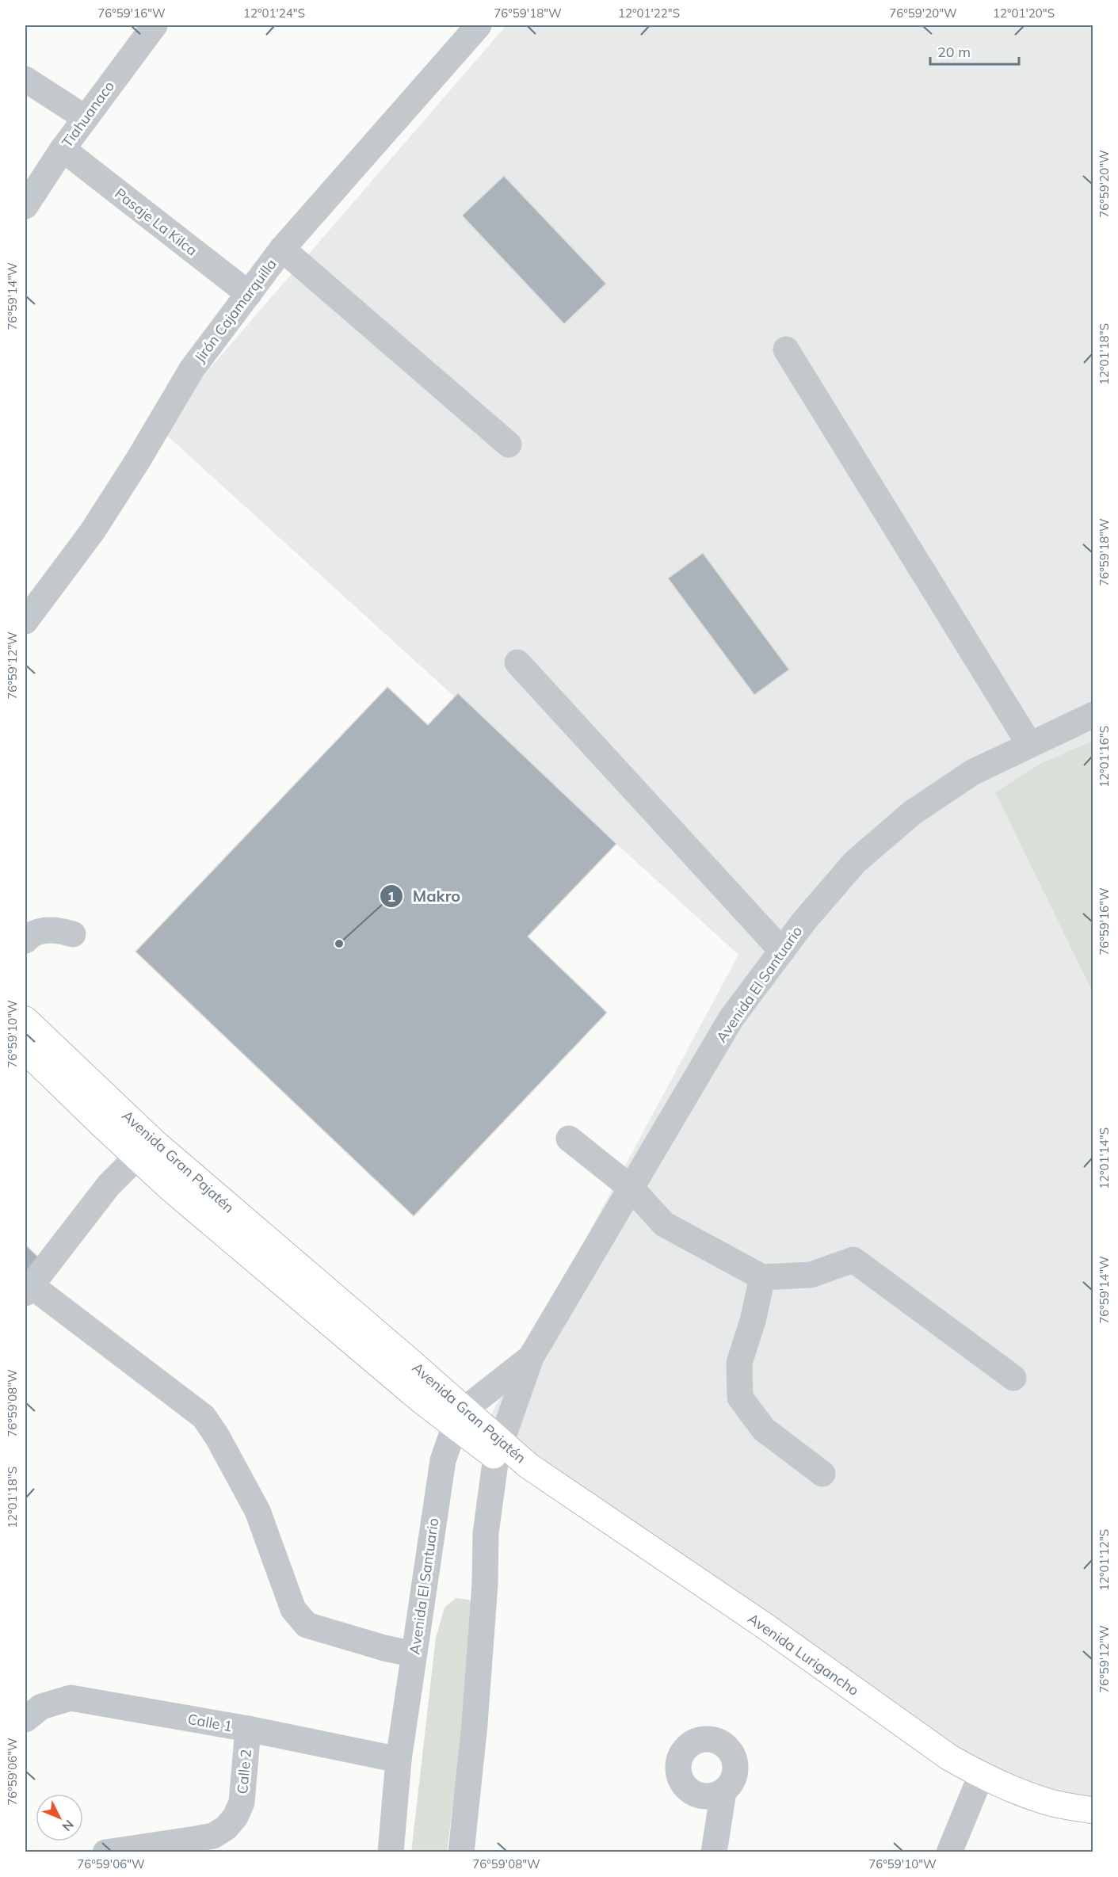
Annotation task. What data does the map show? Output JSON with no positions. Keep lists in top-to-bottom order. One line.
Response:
{"streets":{"main road":["Avenida Gran Pajatén","Avenida Lurigancho"],"street":["Tiahuanaco","Pasaje La Kilca","Jirón Cajamarquilla","Avenida El Santuario","Calle 1","Calle 2"]},"crossings":[["Tiahuanaco","Pasaje La Kilca"],["Pasaje La Kilca","Jirón Cajamarquilla"],["Avenida El Santuario","Avenida Gran Pajatén"],["Avenida El Santuario","Calle 1"],["Avenida Gran Pajatén","Avenida Lurigancho"],["Calle 1","Calle 2"]],"places":["Makro"],"scale_bar":"20 m","north":"bottom right","coordinates":["76°59'16\"W","12°01'24\"S","76°59'18\"W","12°01'22\"S","76°59'20\"W","12°01'20\"S","76°59'14\"W","12°01'18\"S","76°59'12\"W","12°01'16\"S","76°59'10\"W","12°01'14\"S","76°59'08\"W","12°01'12\"S","76°59'06\"W"]}
